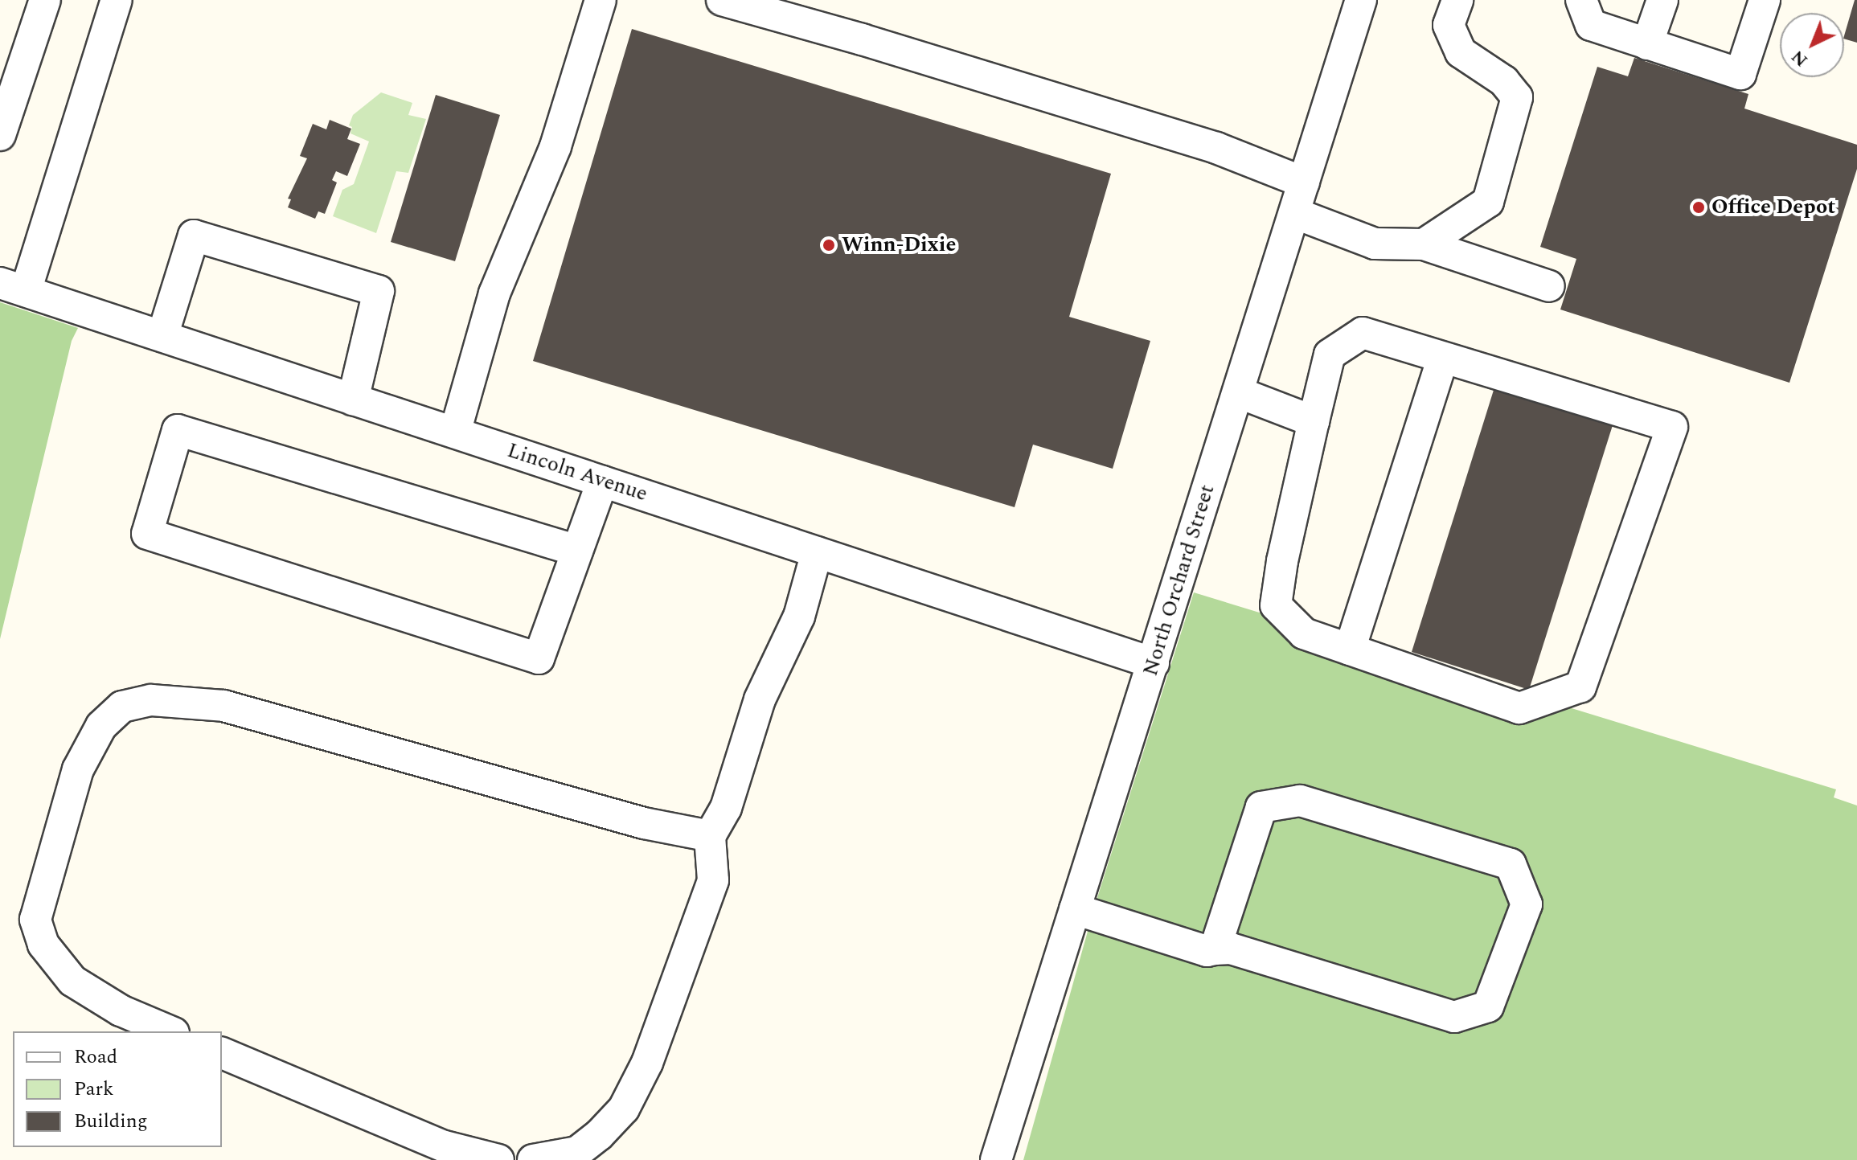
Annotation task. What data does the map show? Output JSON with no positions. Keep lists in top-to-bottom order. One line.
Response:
{"streets":{"street":["Lincoln Avenue","North Orchard Street"]},"crossings":[["Lincoln Avenue","North Orchard Street"]],"places":["Office Depot","Winn-Dixie"],"legend":["Road","Park","Building"],"north":"bottom left"}
